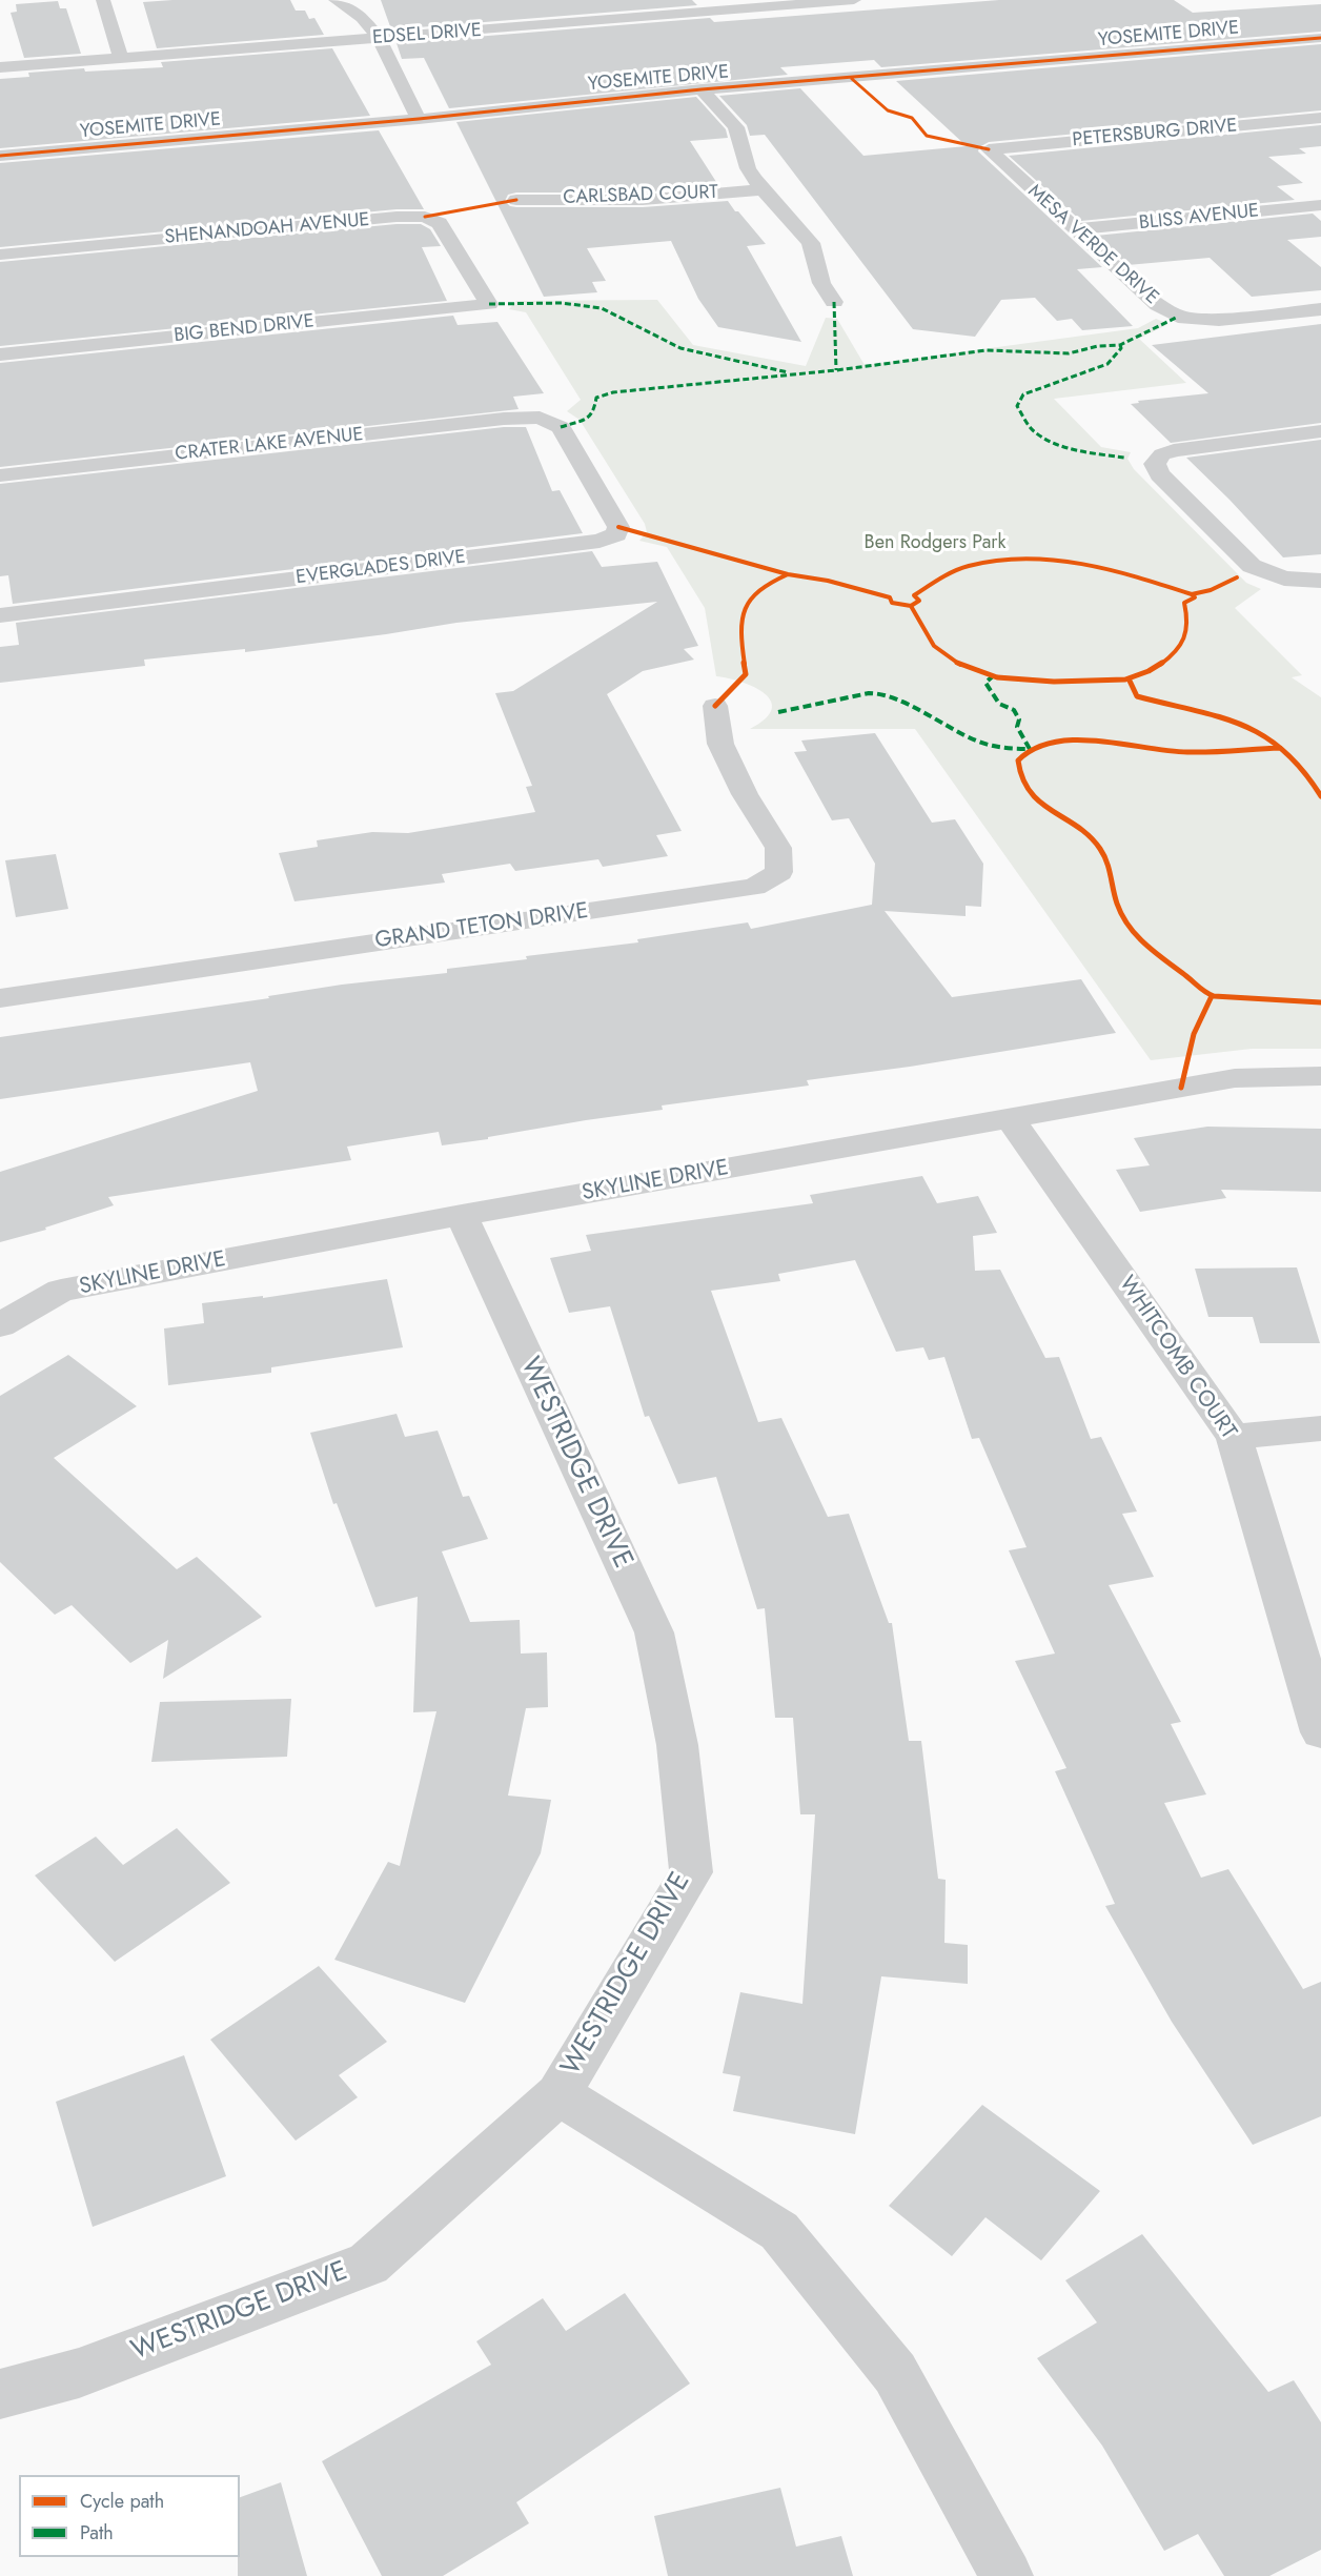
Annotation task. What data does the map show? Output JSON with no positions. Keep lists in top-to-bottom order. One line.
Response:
{"streets":{"street":["EDSEL DRIVE","YOSEMITE DRIVE","PETERSBURG DRIVE","CARLSBAD COURT","BLISS AVENUE","SHENANDOAH AVENUE","MESA VERDE DRIVE","BIG BEND DRIVE","CRATER LAKE AVENUE","EVERGLADES DRIVE","GRAND TETON DRIVE","SKYLINE DRIVE","WHITCOMB COURT","WESTRIDGE DRIVE"]},"crossings":[["PETERSBURG DRIVE","MESA VERDE DRIVE"],["BLISS AVENUE","MESA VERDE DRIVE"],["SHENANDOAH AVENUE","BIG BEND DRIVE"],["CRATER LAKE AVENUE","EVERGLADES DRIVE"],["SKYLINE DRIVE","WHITCOMB COURT"],["SKYLINE DRIVE","WESTRIDGE DRIVE"]],"parks":["Ben Rodgers Park"],"legend":["Cycle path","Path"]}
